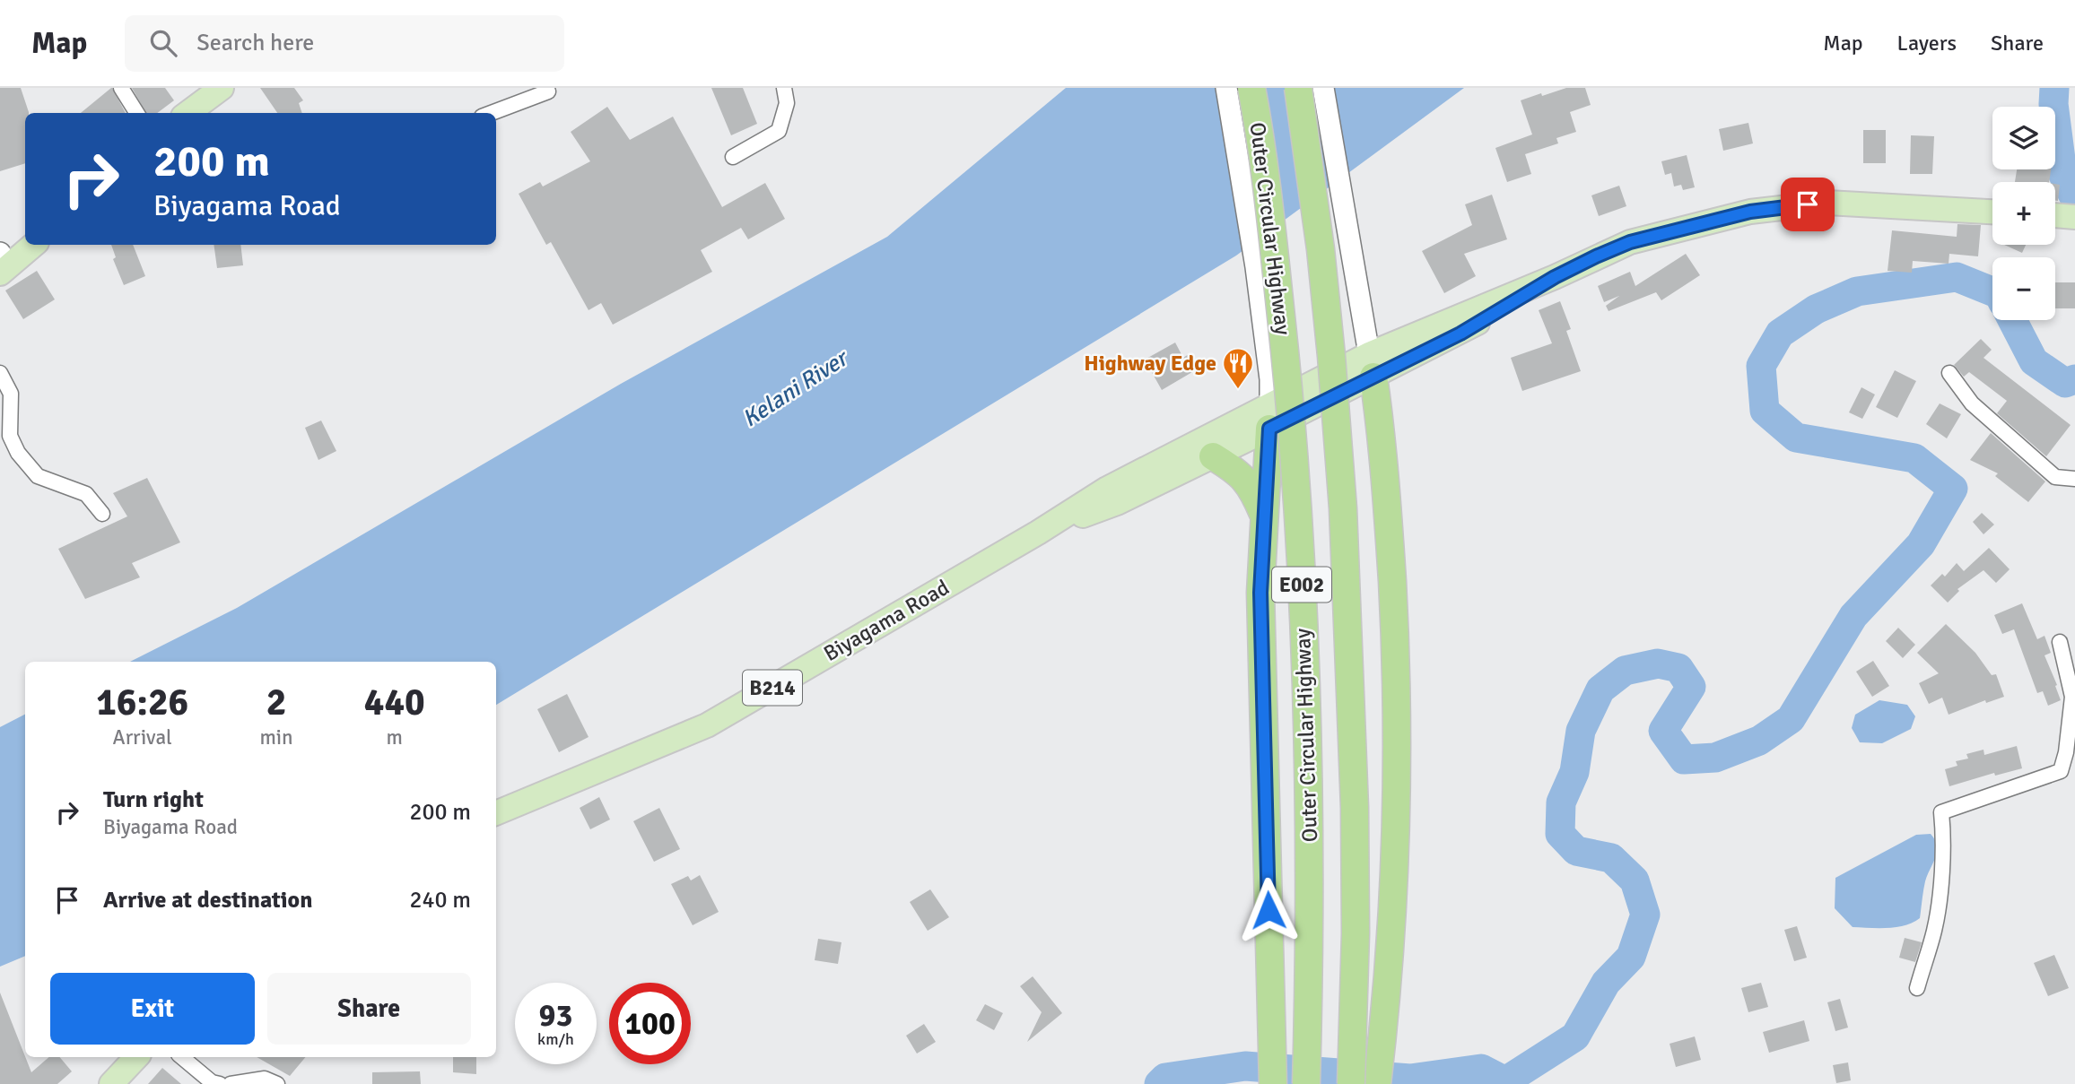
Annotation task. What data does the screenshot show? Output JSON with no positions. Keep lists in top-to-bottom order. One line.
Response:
{"streets":{"highway":["Outer Circular Highway","E002"],"main road":["Biyagama Road","B214"]},"water":["Kelani River"],"places":{"restaurant":["Highway Edge"]},"page":{"header":"Map","search":"Search here","nav":["Map","Layers","Share"],"map_buttons":["+","−"],"turn":["200 m","Biyagama Road"],"eta":["16:26","Arrival","2","min","440","m"],"list":[{"name":"Turn right","note":"Biyagama Road","value":"200 m"},{"name":"Arrive at destination","value":"240 m"}],"buttons":["Exit","Share"],"speed":"93 km/h","limit":"100"}}
